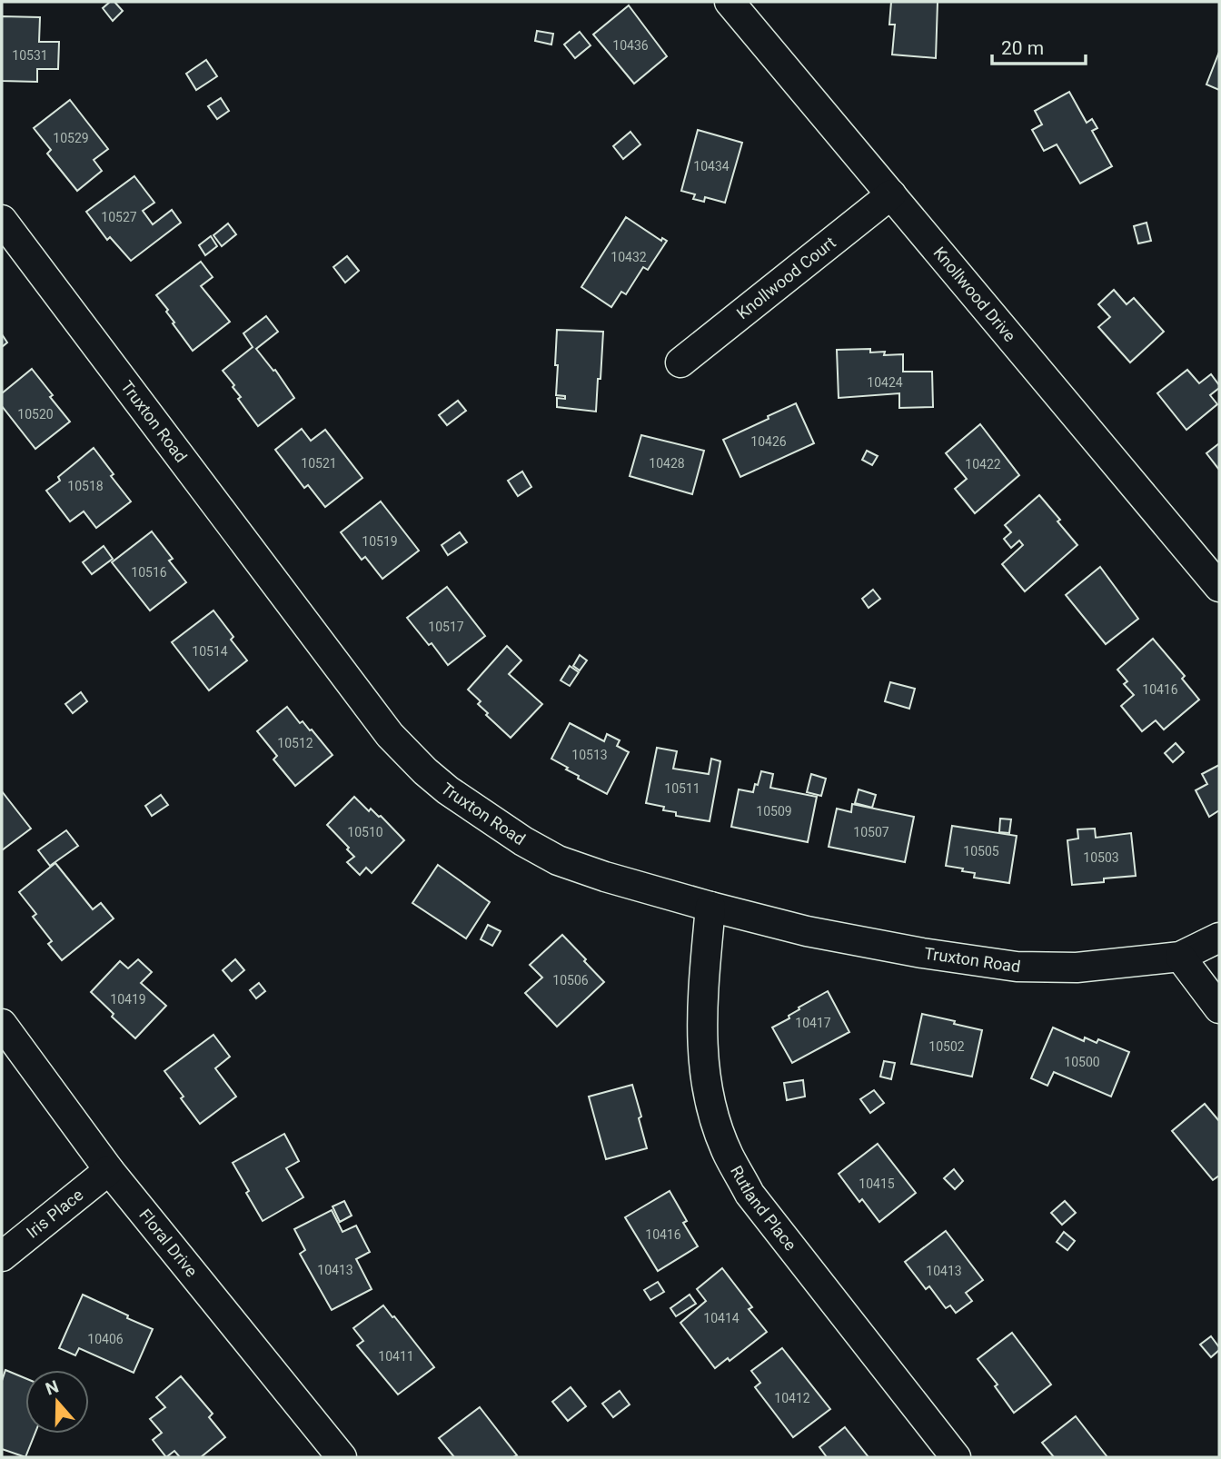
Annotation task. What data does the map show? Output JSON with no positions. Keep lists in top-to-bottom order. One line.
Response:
{"streets":{"street":["Knollwood Court","Knollwood Drive","Truxton Road","Rutland Place","Iris Place","Floral Drive"]},"crossings":[["Knollwood Court","Knollwood Drive"],["Truxton Road","Rutland Place"],["Iris Place","Floral Drive"]],"house_numbers":["10436","10531","10529","10434","10527","10432","10424","10520","10426","10521","10428","10422","10518","10519","10516","10517","10514","10416","10512","10513","10511","10509","10510","10507","10505","10503","10506","10419","10417","10502","10500","10415","10416","10413","10413","10414","10406","10411","10412"],"scale_bar":"20 m","north":"top"}
